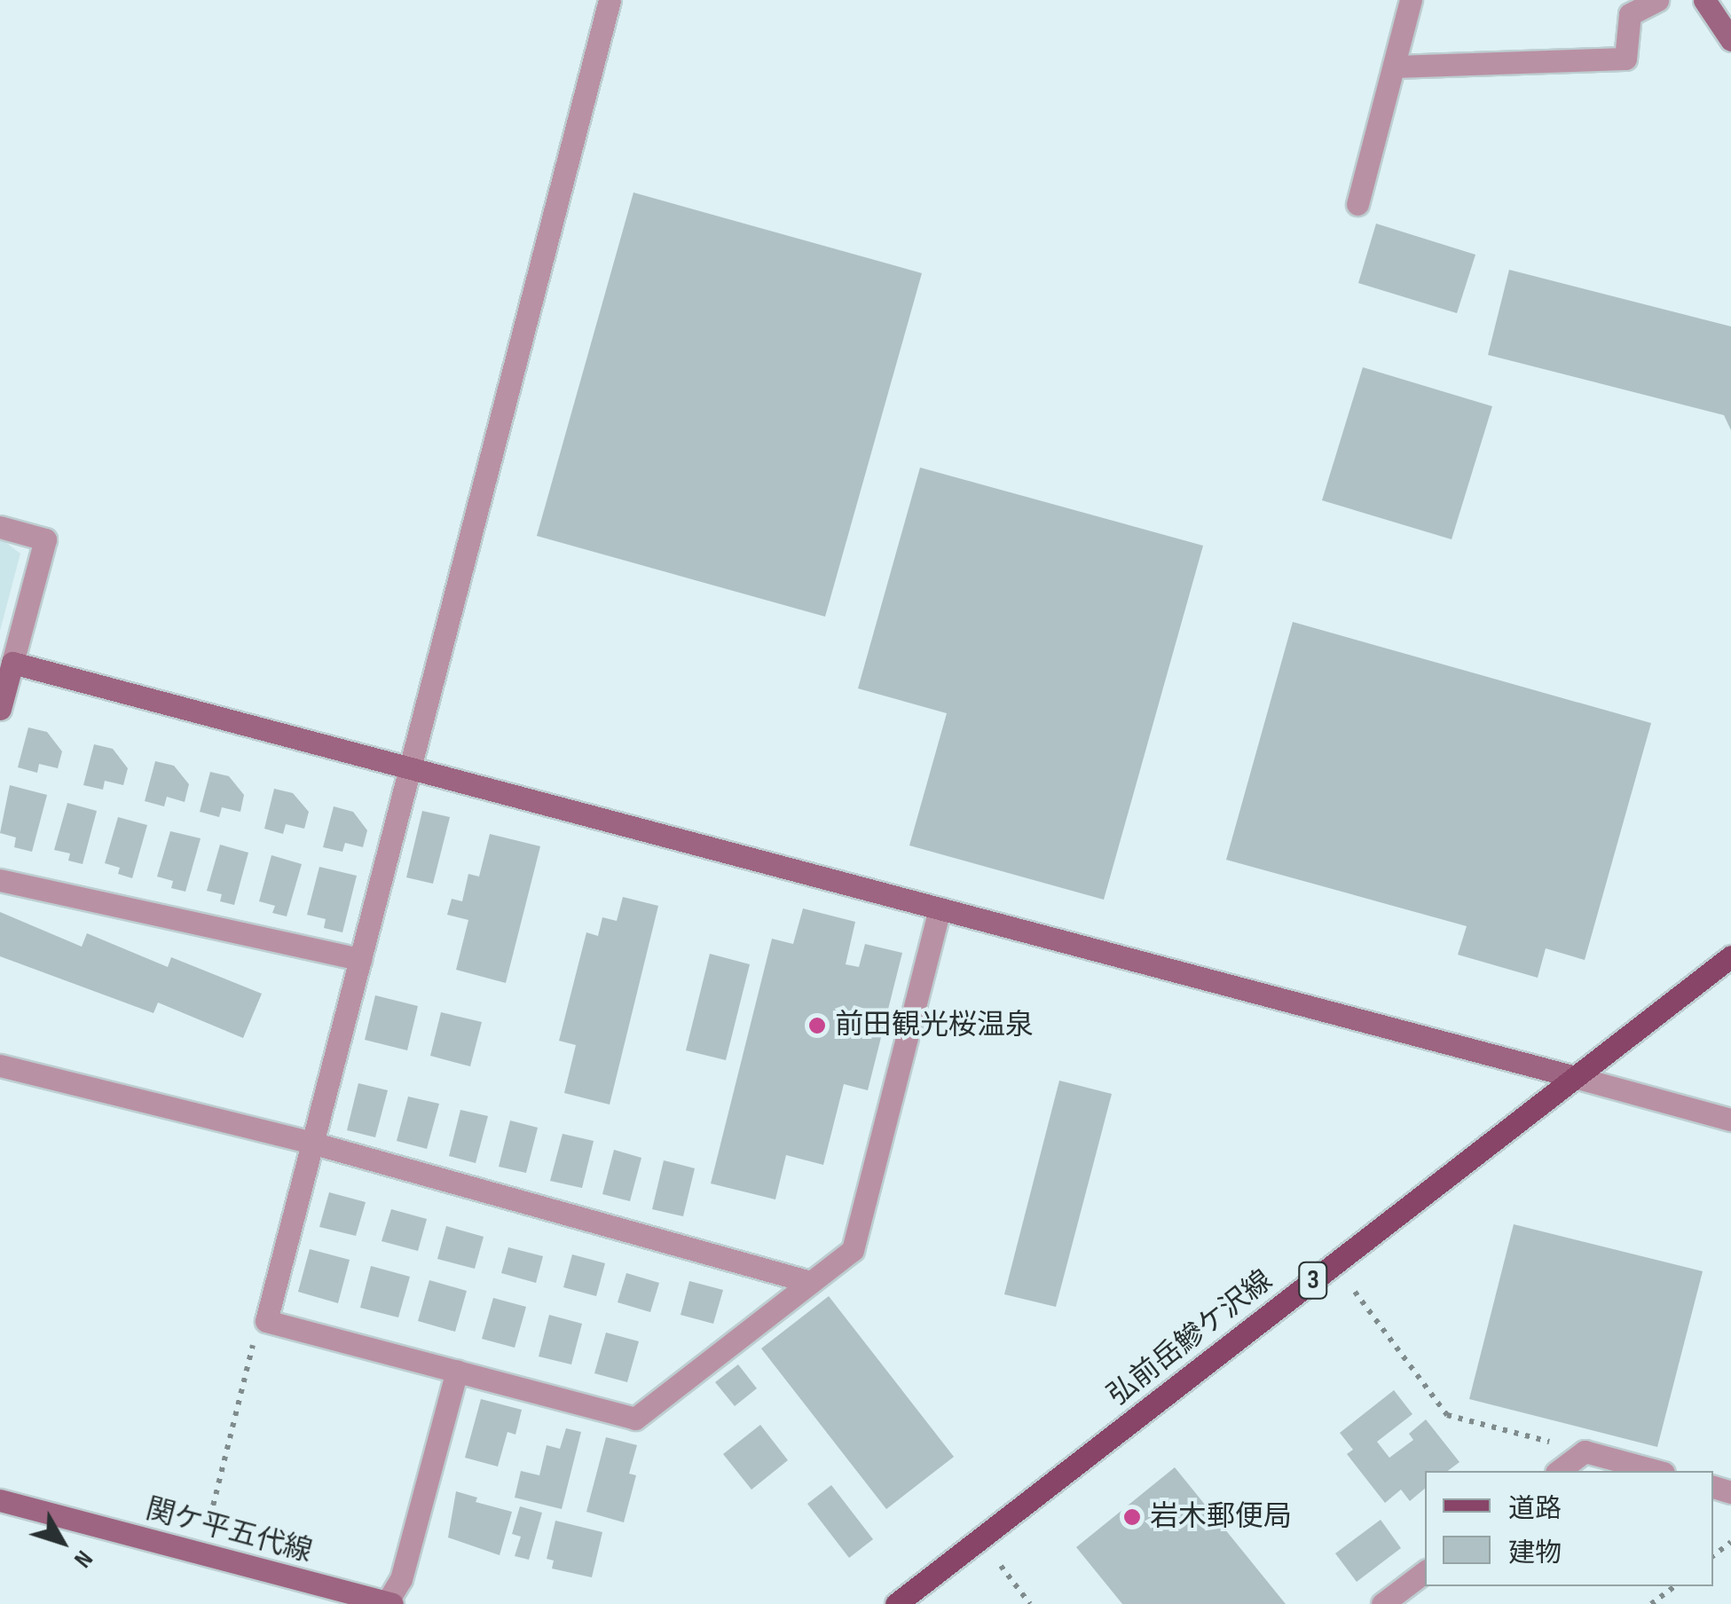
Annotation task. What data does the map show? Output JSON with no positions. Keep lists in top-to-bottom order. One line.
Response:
{"streets":{"main road":["3","弘前岳鰺ケ沢線"],"street":["関ケ平五代線"]},"places":["前田観光桜温泉","岩木郵便局"],"legend":["道路","建物"],"north":"bottom right"}
